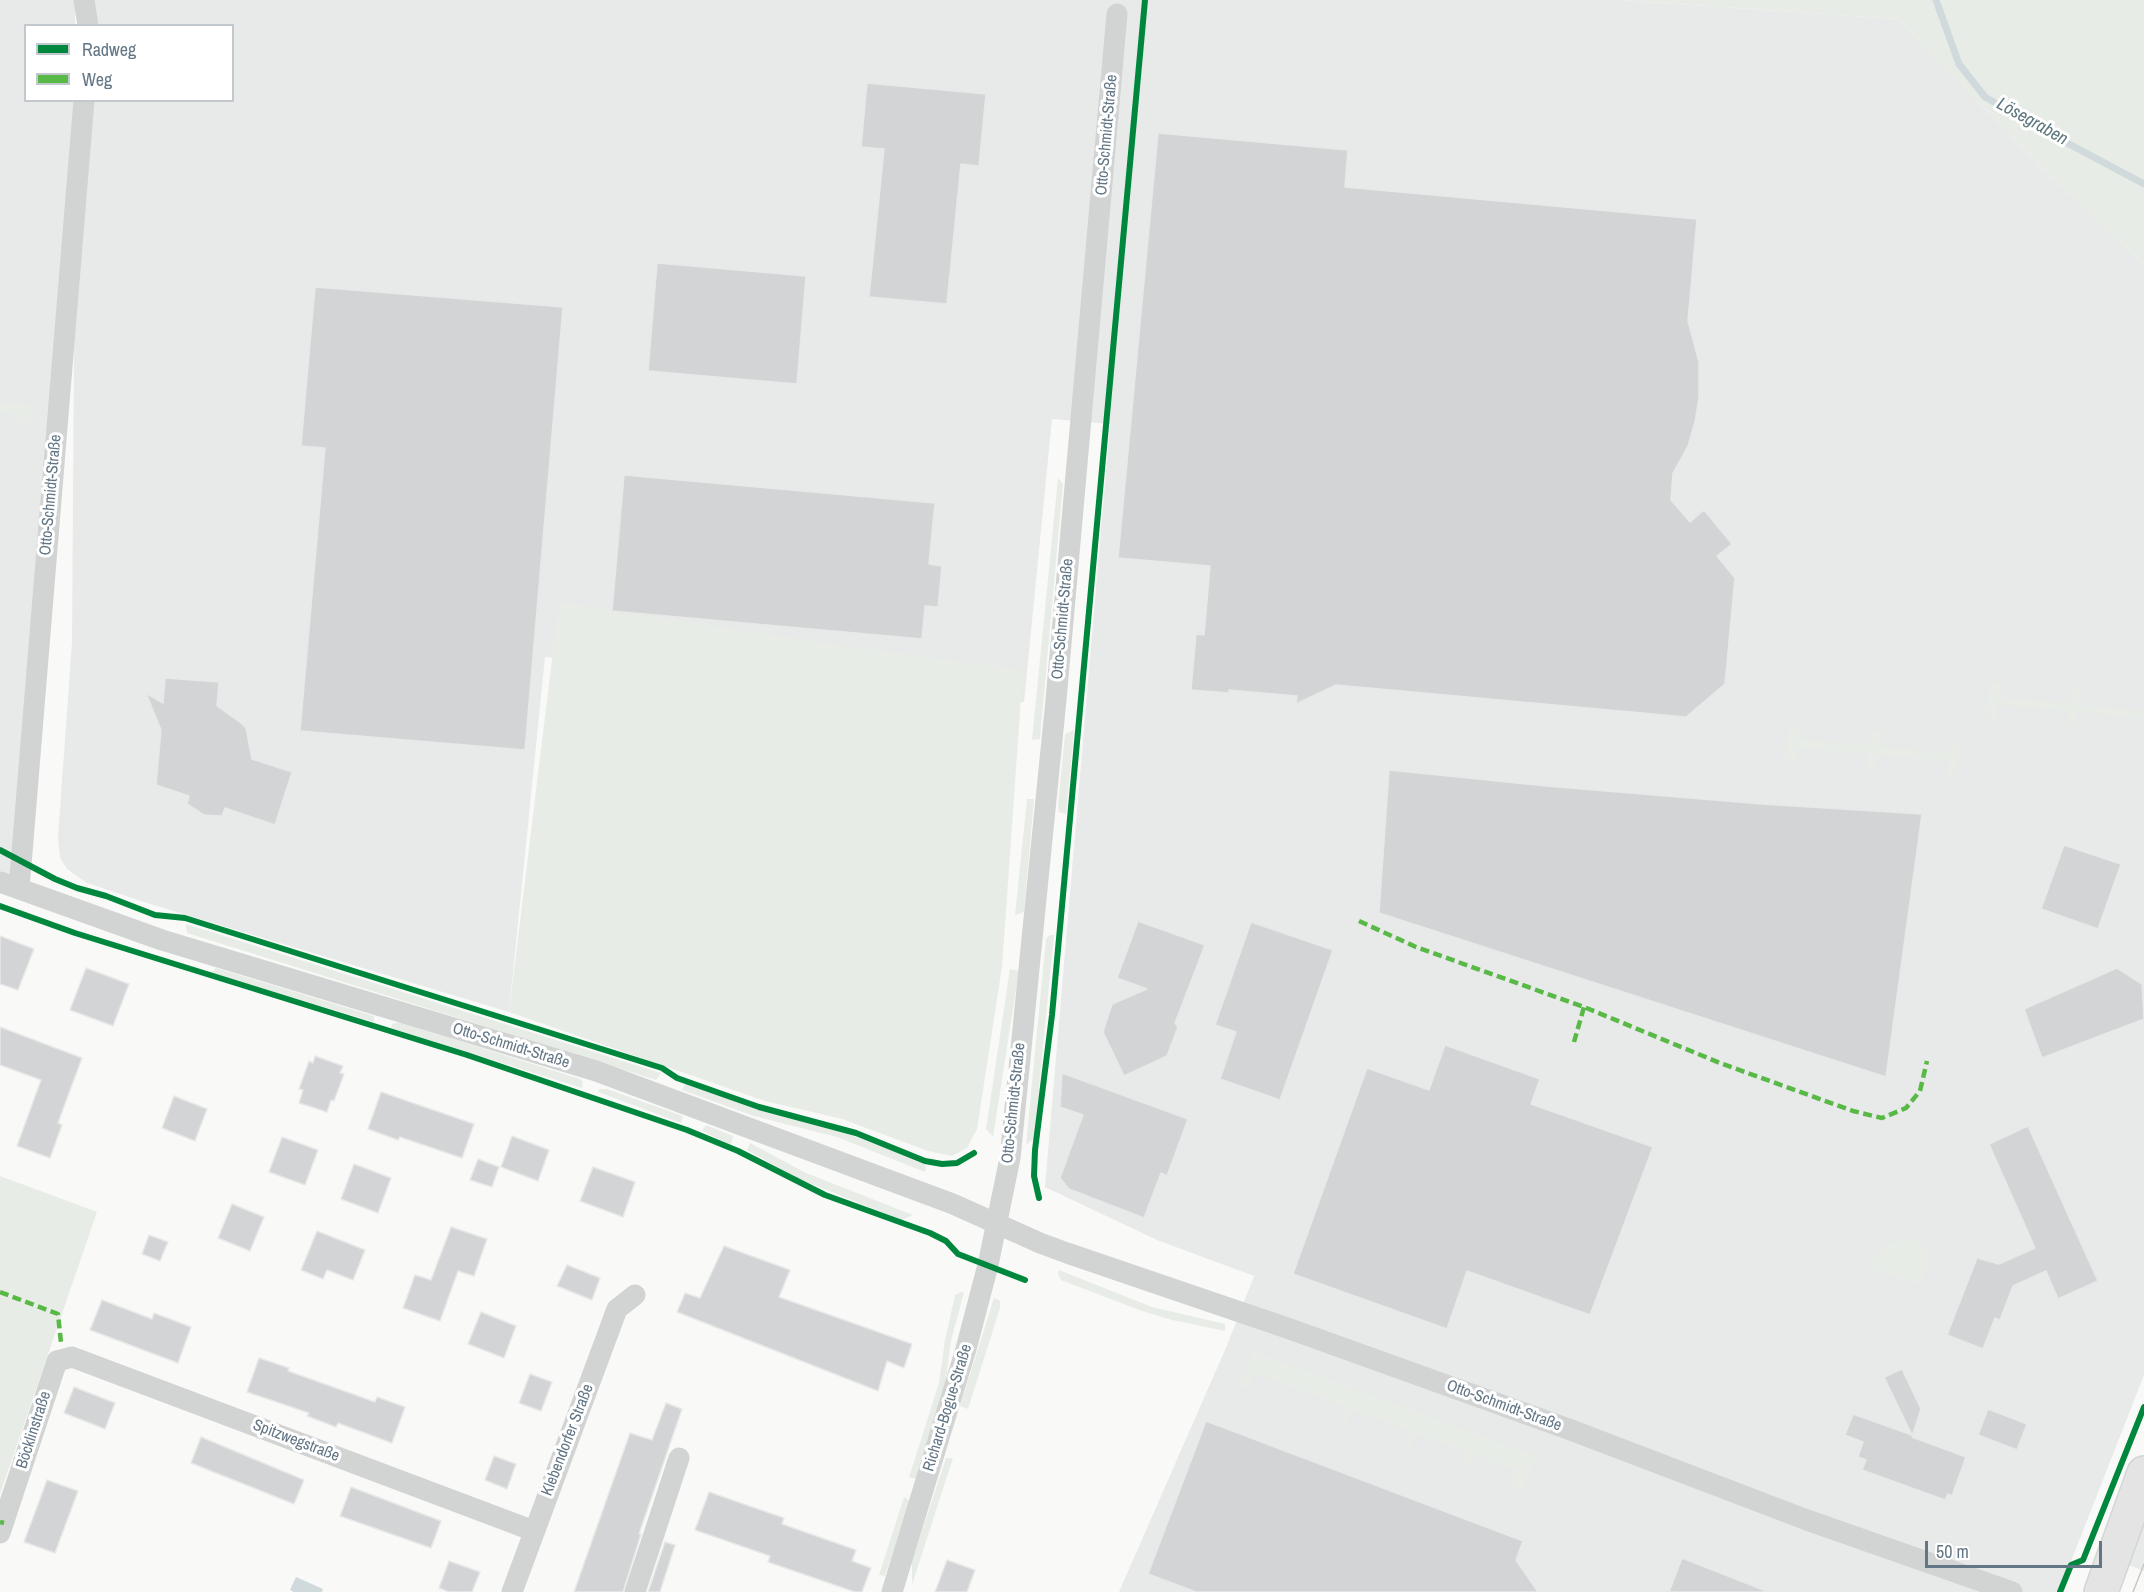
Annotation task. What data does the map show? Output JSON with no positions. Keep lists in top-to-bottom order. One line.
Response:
{"streets":{"street":["Otto-Schmidt-Straße","Richard-Bogue-Straße","Böcklinstraße","Klebendorfer Straße","Spitzwegstraße"]},"crossings":[["Otto-Schmidt-Straße","Richard-Bogue-Straße"],["Böcklinstraße","Spitzwegstraße"],["Klebendorfer Straße","Spitzwegstraße"]],"water":["Lösegraben"],"legend":["Radweg","Weg"],"scale_bar":"50 m"}
